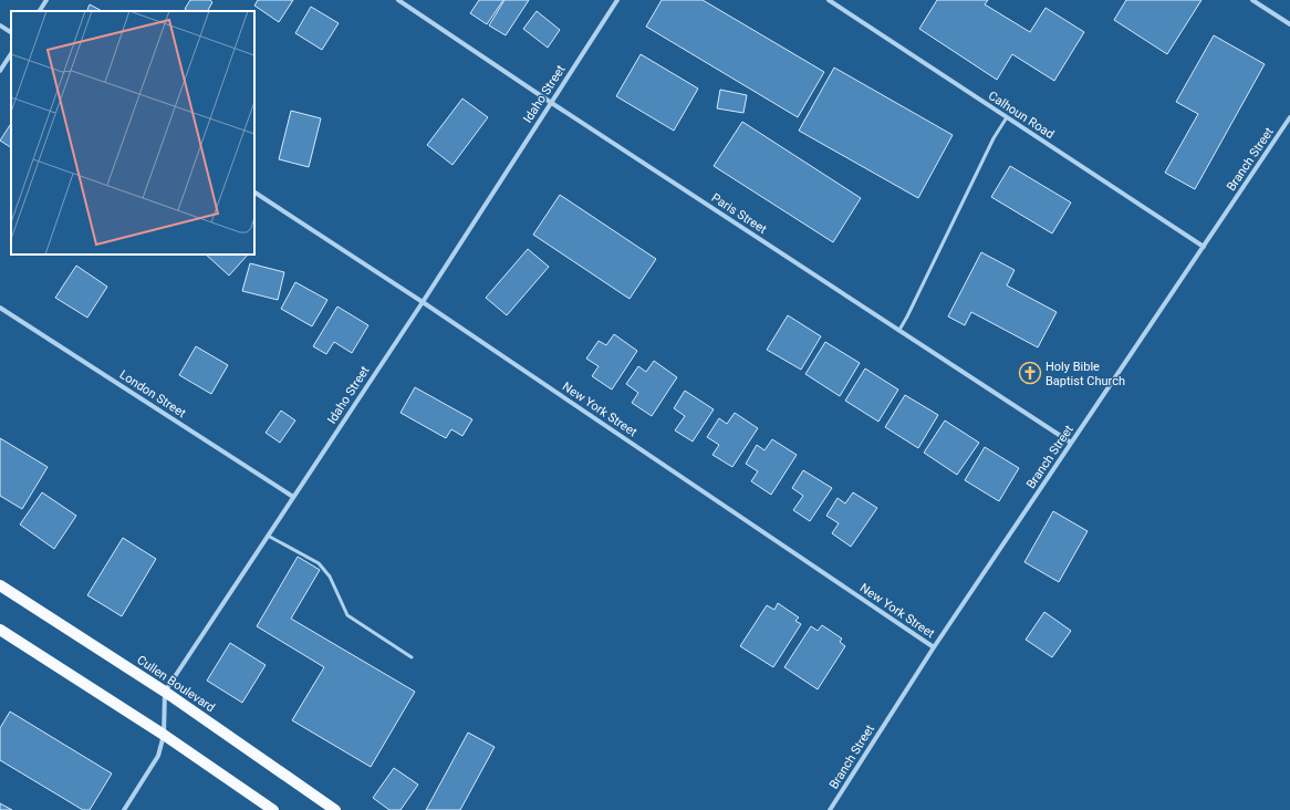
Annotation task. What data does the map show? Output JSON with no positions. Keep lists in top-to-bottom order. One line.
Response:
{"streets":{"main road":["Cullen Boulevard"],"street":["Idaho Street","Calhoun Road","Branch Street","Paris Street","London Street","New York Street"]},"crossings":[["Idaho Street","Paris Street"],["Idaho Street","London Street"],["Idaho Street","New York Street"],["Idaho Street","Cullen Boulevard"],["Calhoun Road","Branch Street"],["Branch Street","Paris Street"],["Branch Street","New York Street"]],"places":{"church":["Holy Bible Baptist Church"]}}
